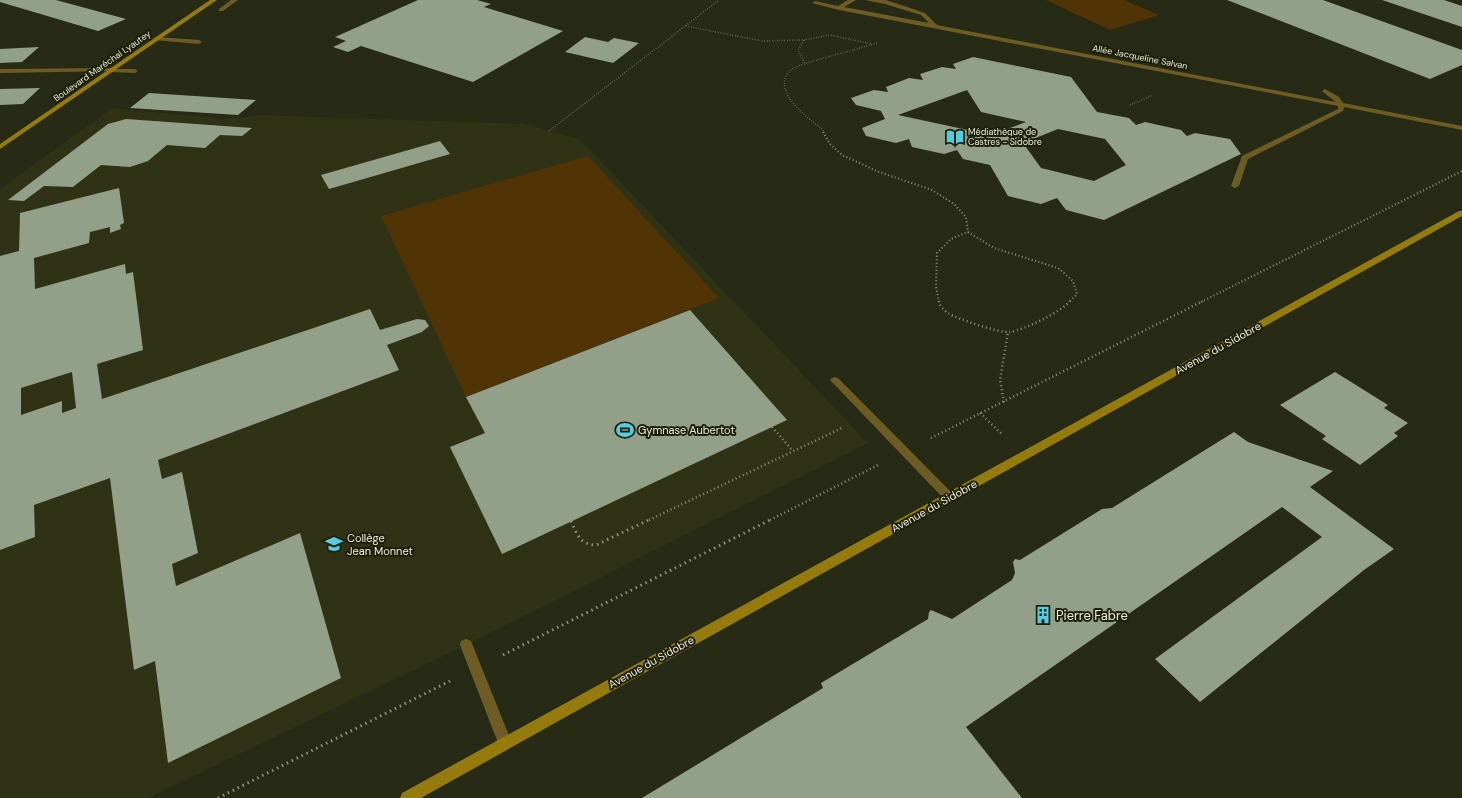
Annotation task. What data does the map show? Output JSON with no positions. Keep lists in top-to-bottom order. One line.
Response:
{"streets":{"main road":["Boulevard Maréchal Lyautey","Avenue du Sidobre"],"street":["Allée Jacqueline Salvan"]},"places":{"library":["Médiathèque de Castres - Sidobre"],"sports":["Gymnase Aubertot"],"school or university":["Collège Jean Monnet"],"building":["Pierre Fabre"]}}
